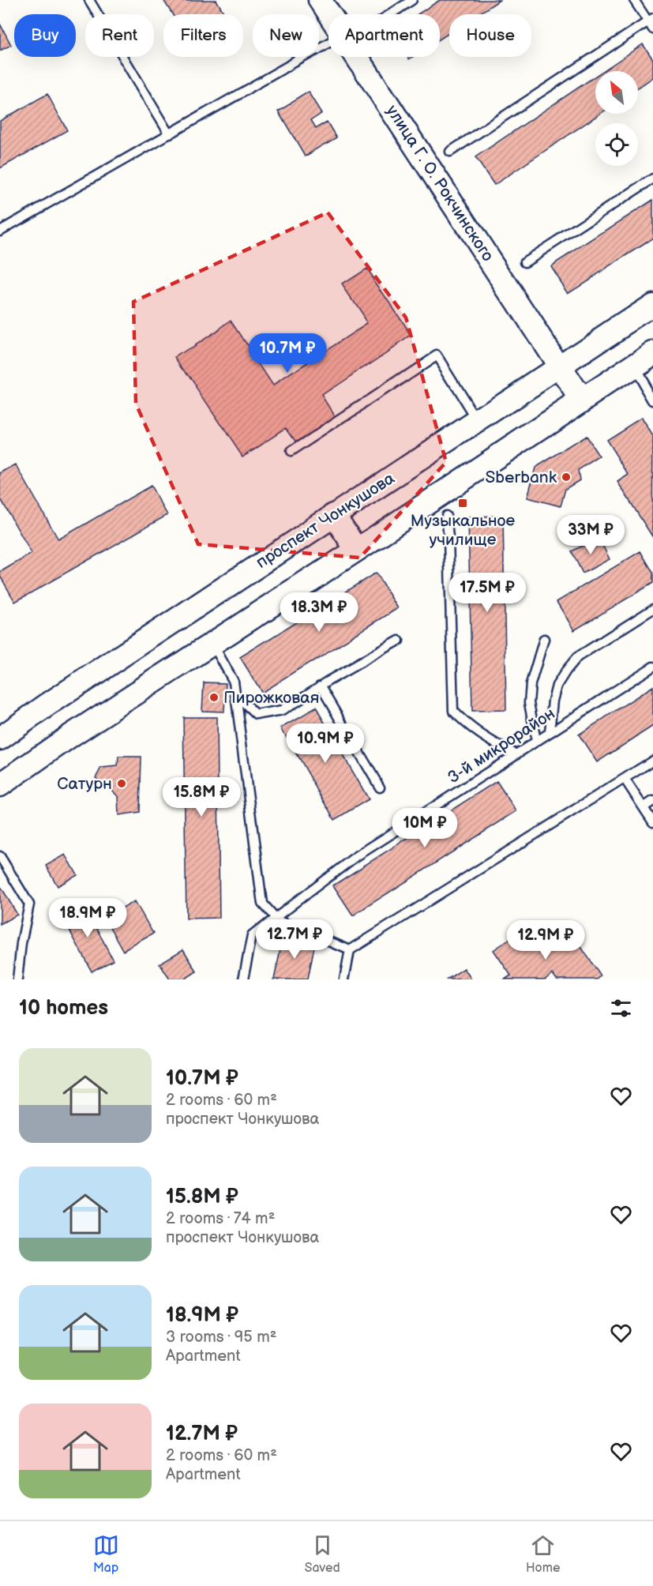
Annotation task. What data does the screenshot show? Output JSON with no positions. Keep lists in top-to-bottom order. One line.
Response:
{"streets":{"main road":["улица Г. О. Рокчинского","проспект Чонкушова"],"lane":["3-й микрорайон"]},"crossings":[["улица Г. О. Рокчинского","проспект Чонкушова"]],"places":{"other":["Sberbank","Пирожковая","Сатурн"],"transit":["Музыкальное училище"]},"north":"top left","page":{"chip":["Buy","Rent","Filters","New","Apartment","House"],"price":["10.7M ₽","33M ₽","17.5M ₽","18.3M ₽","10.9M ₽","15.8M ₽","10M ₽","18.9M ₽","12.7M ₽","12.9M ₽"],"heading":"10 homes","list":[{"name":"10.7M ₽","note":"2 rooms · 60 m² · проспект Чонкушова"},{"name":"15.8M ₽","note":"2 rooms · 74 m² · проспект Чонкушова"},{"name":"18.9M ₽","note":"3 rooms · 95 m² · Apartment"},{"name":"12.7M ₽","note":"2 rooms · 60 m² · Apartment"}],"tabs":["Map","Saved","Home"]}}
